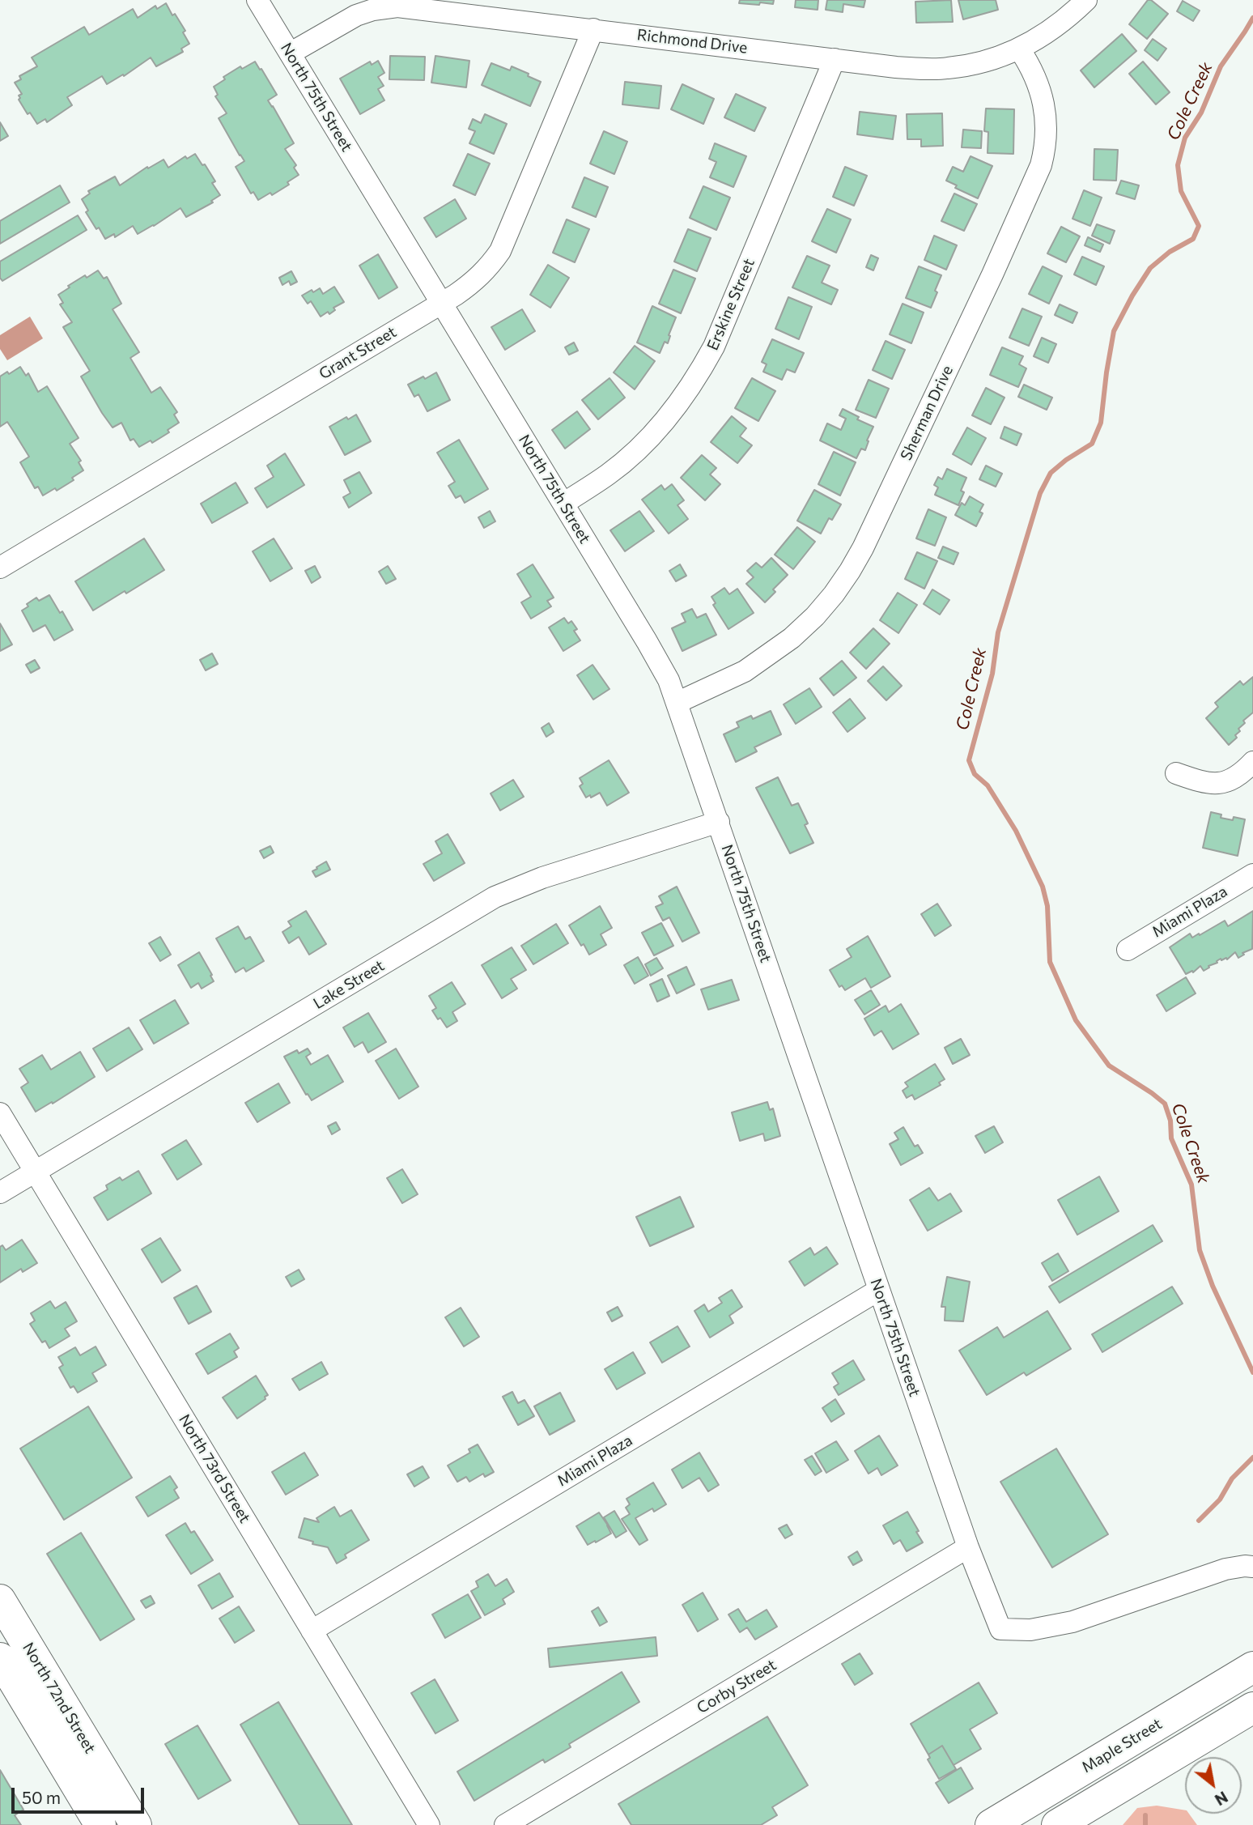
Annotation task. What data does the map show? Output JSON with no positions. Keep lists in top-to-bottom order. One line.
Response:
{"streets":{"main road":["North 72nd Street","Maple Street"],"street":["Richmond Drive","North 75th Street","Erskine Street","Grant Street","Sherman Drive","Miami Plaza","Lake Street","North 73rd Street","Corby Street"]},"crossings":[["Richmond Drive","North 75th Street"],["Richmond Drive","Erskine Street"],["Richmond Drive","Grant Street"],["Richmond Drive","Sherman Drive"],["North 75th Street","Erskine Street"],["North 75th Street","Grant Street"],["North 75th Street","Sherman Drive"],["North 75th Street","Miami Plaza"],["North 75th Street","Lake Street"],["North 75th Street","Corby Street"],["Miami Plaza","North 73rd Street"],["Lake Street","North 73rd Street"]],"water":["Cole Creek"],"scale_bar":"50 m","north":"bottom right"}
